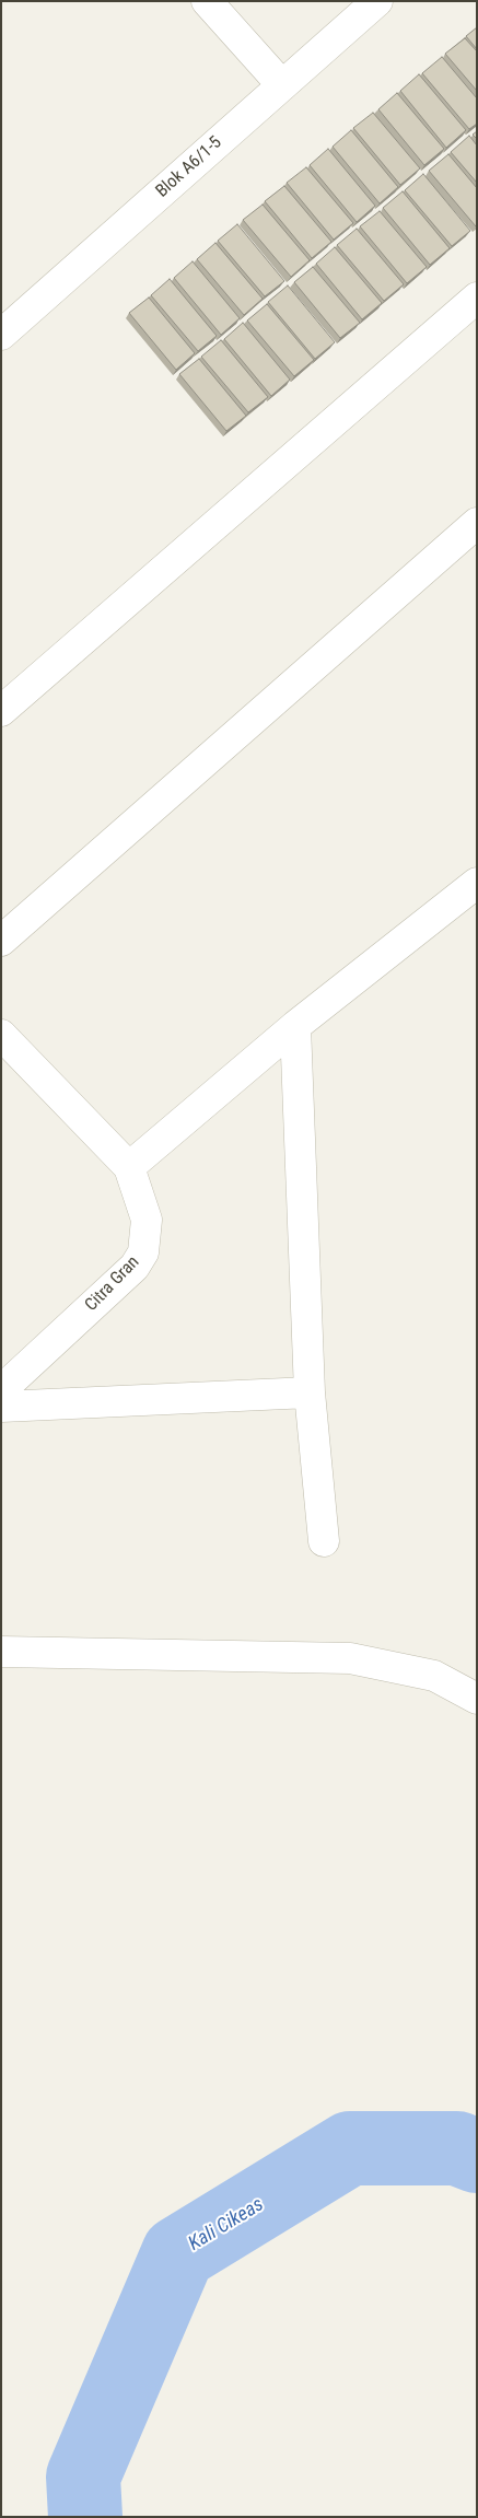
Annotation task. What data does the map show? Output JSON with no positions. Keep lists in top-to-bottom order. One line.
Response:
{"streets":{"street":["Blok A6/1-5","Citra Gran"]},"water":["Kali Cikeas"]}
